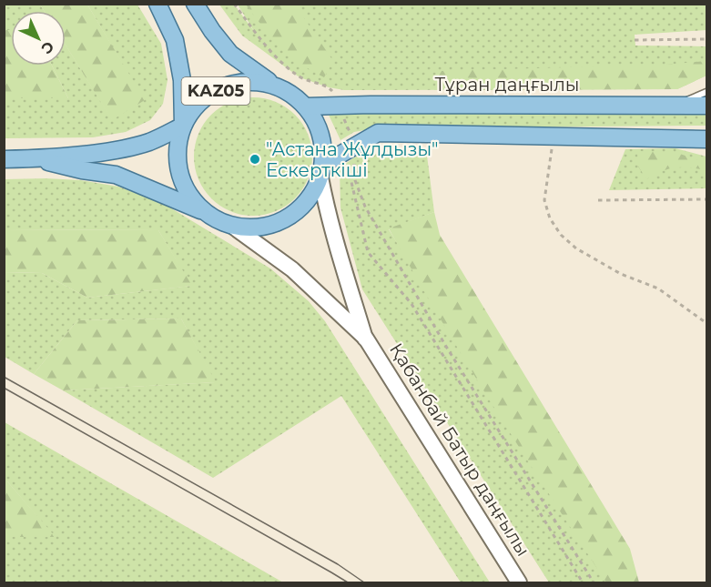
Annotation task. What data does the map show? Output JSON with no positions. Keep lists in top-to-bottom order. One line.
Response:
{"streets":{"main road":["Тұран даңғылы","KАZ05","Қабанбай Батыр даңғылы"]},"crossings":[["Тұран даңғылы","KАZ05"],["Тұран даңғылы","Қабанбай Батыр даңғылы"],["KАZ05","Қабанбай Батыр даңғылы"]],"places":["\"Астана Жұлдызы\" Ескерткіші"],"north":"bottom right"}
